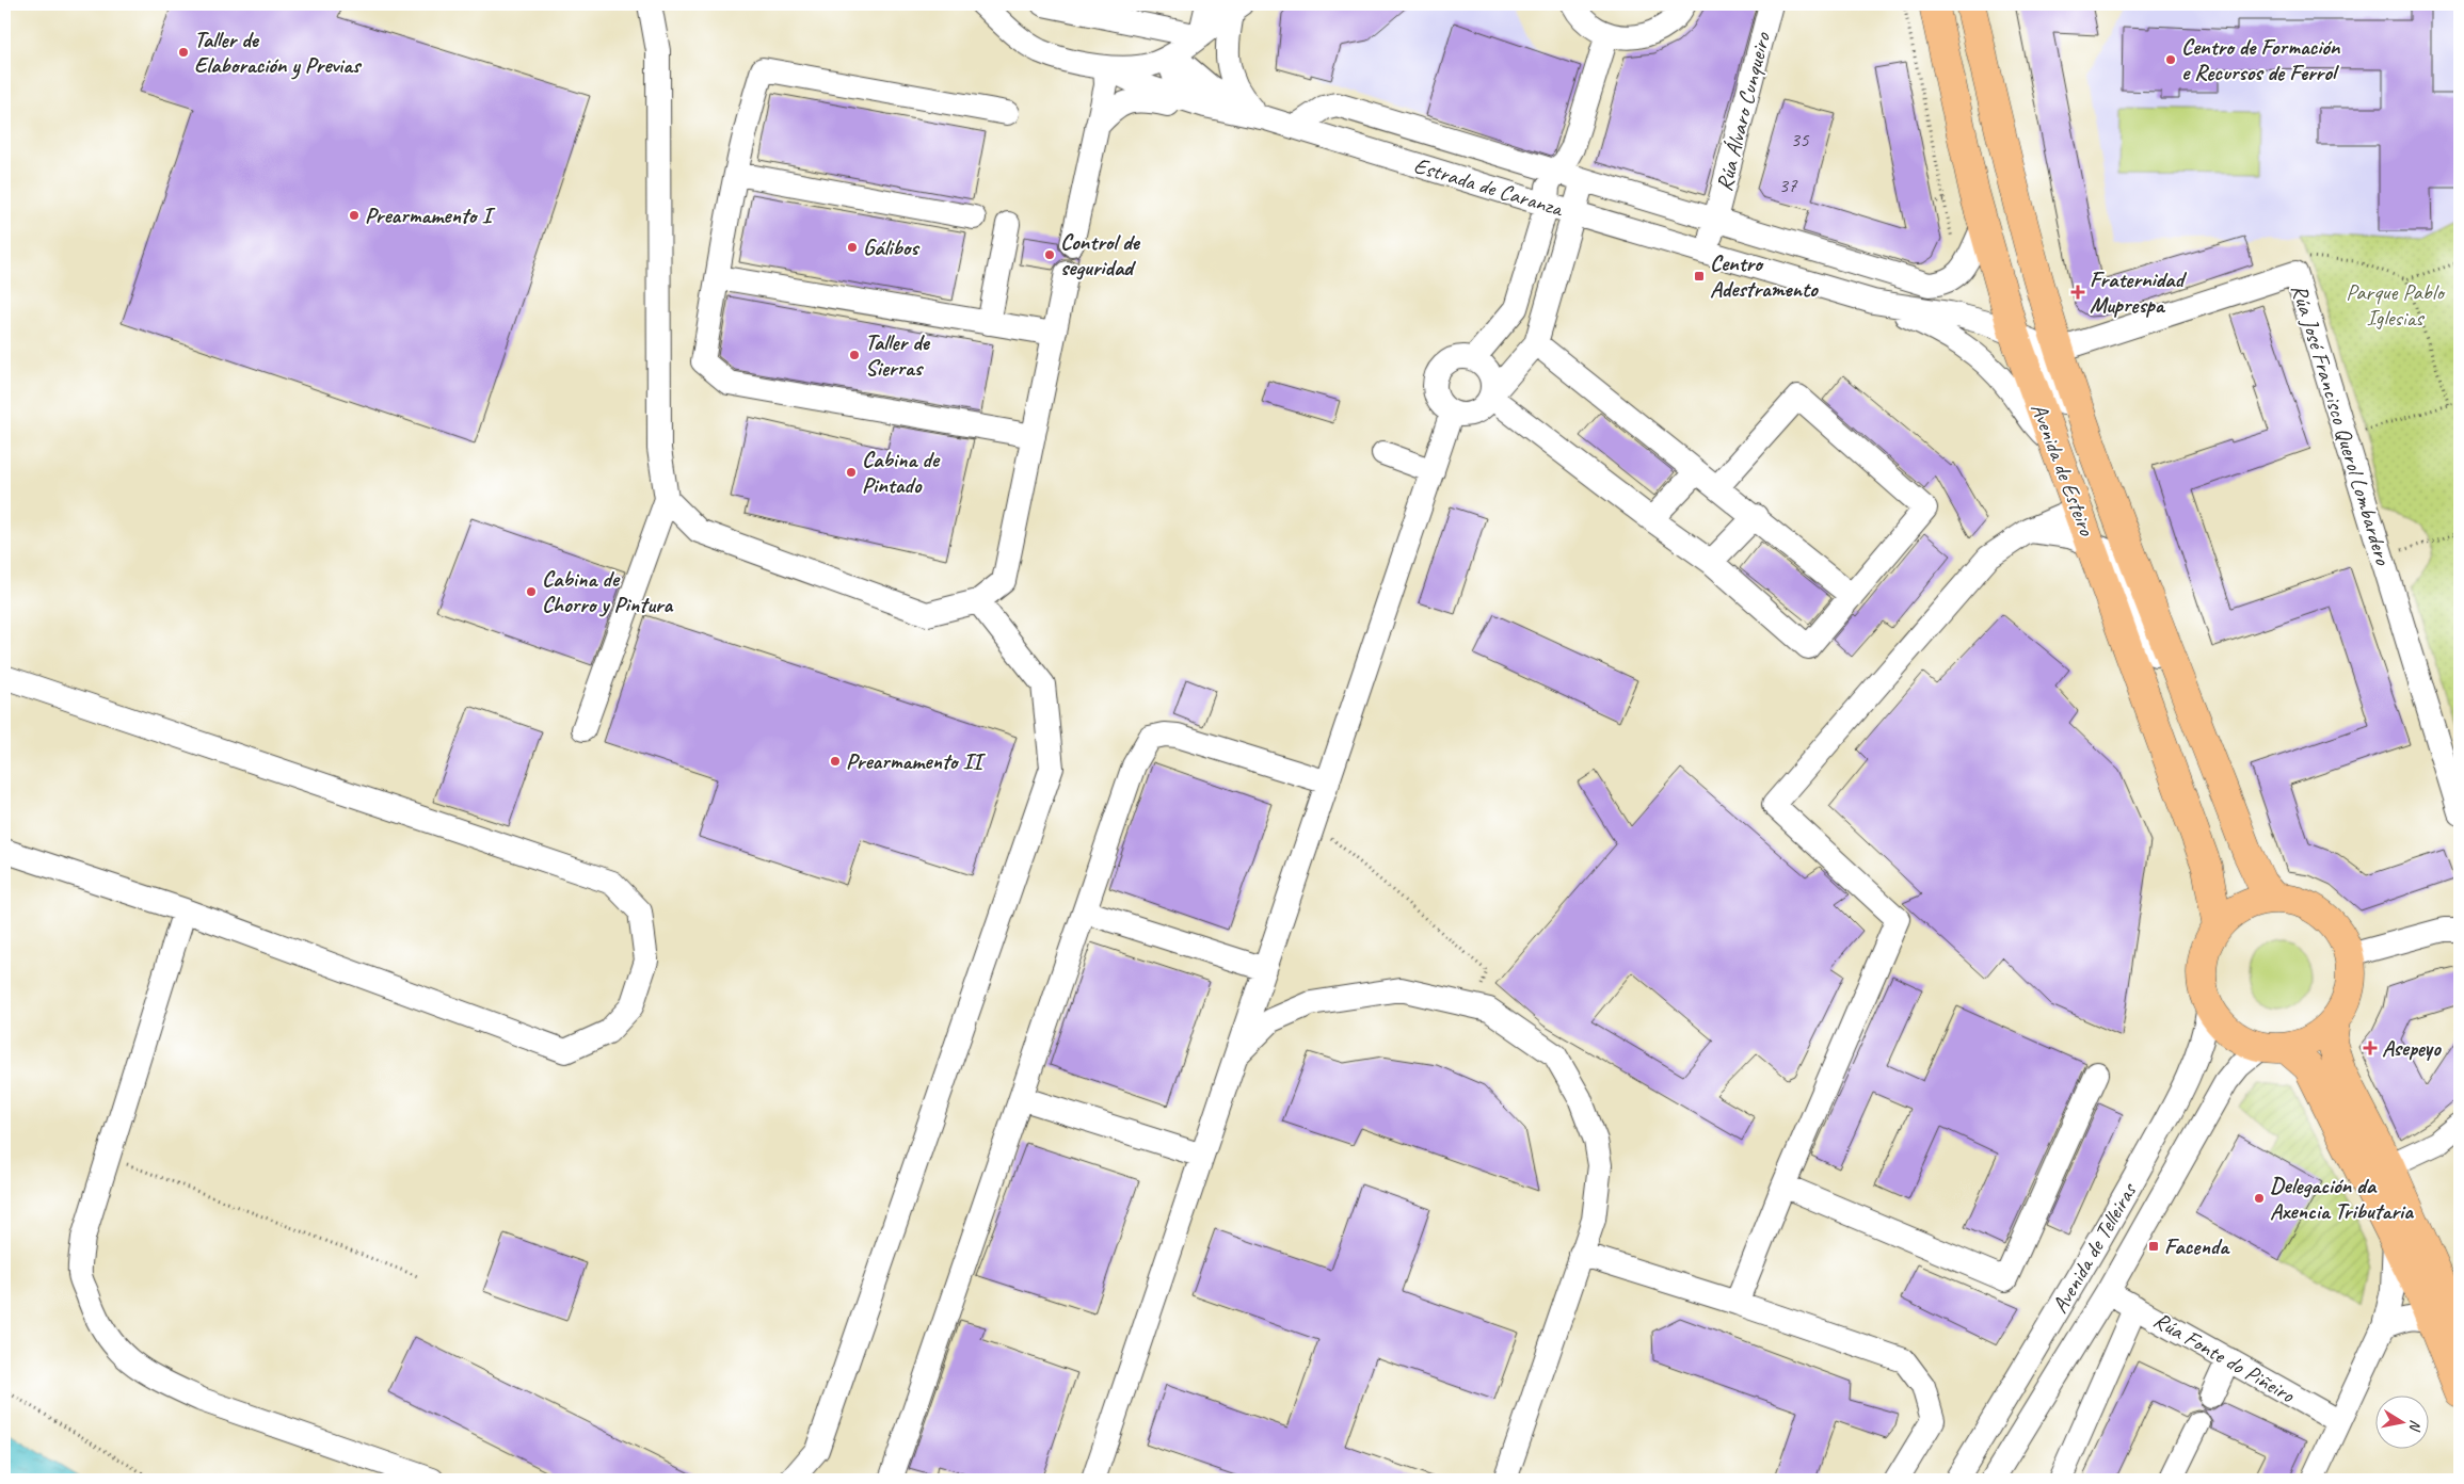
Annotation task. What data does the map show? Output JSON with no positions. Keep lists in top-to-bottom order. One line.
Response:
{"streets":{"main road":["Avenida de Esteiro"],"street":["Rúa Álvaro Cunqueiro","Estrada de Caranza","Rúa José Francisco Querol Lombardero","Avenida de Telleiras","Rúa Fonte do Piñeiro"]},"crossings":[["Rúa Álvaro Cunqueiro","Estrada de Caranza"],["Rúa José Francisco Querol Lombardero","Avenida de Esteiro"],["Avenida de Esteiro","Avenida de Telleiras"],["Avenida de Telleiras","Rúa Fonte do Piñeiro"]],"parks":["Parque Pablo Iglesias"],"places":{"other":["Taller de Elaboración y Previas","Centro de Formación e Recursos de Ferrol","Prearmamento I","Gálibos","Control de seguridad","Taller de Sierras","Cabina de Pintado","Cabina de Chorro y Pintura","Prearmamento II","Delegación da Axencia Tributaria"],"transit":["Centro Adestramento","Facenda"],"health":["Fraternidad Muprespa","Asepeyo"]},"house_numbers":["35","37"],"north":"right"}
